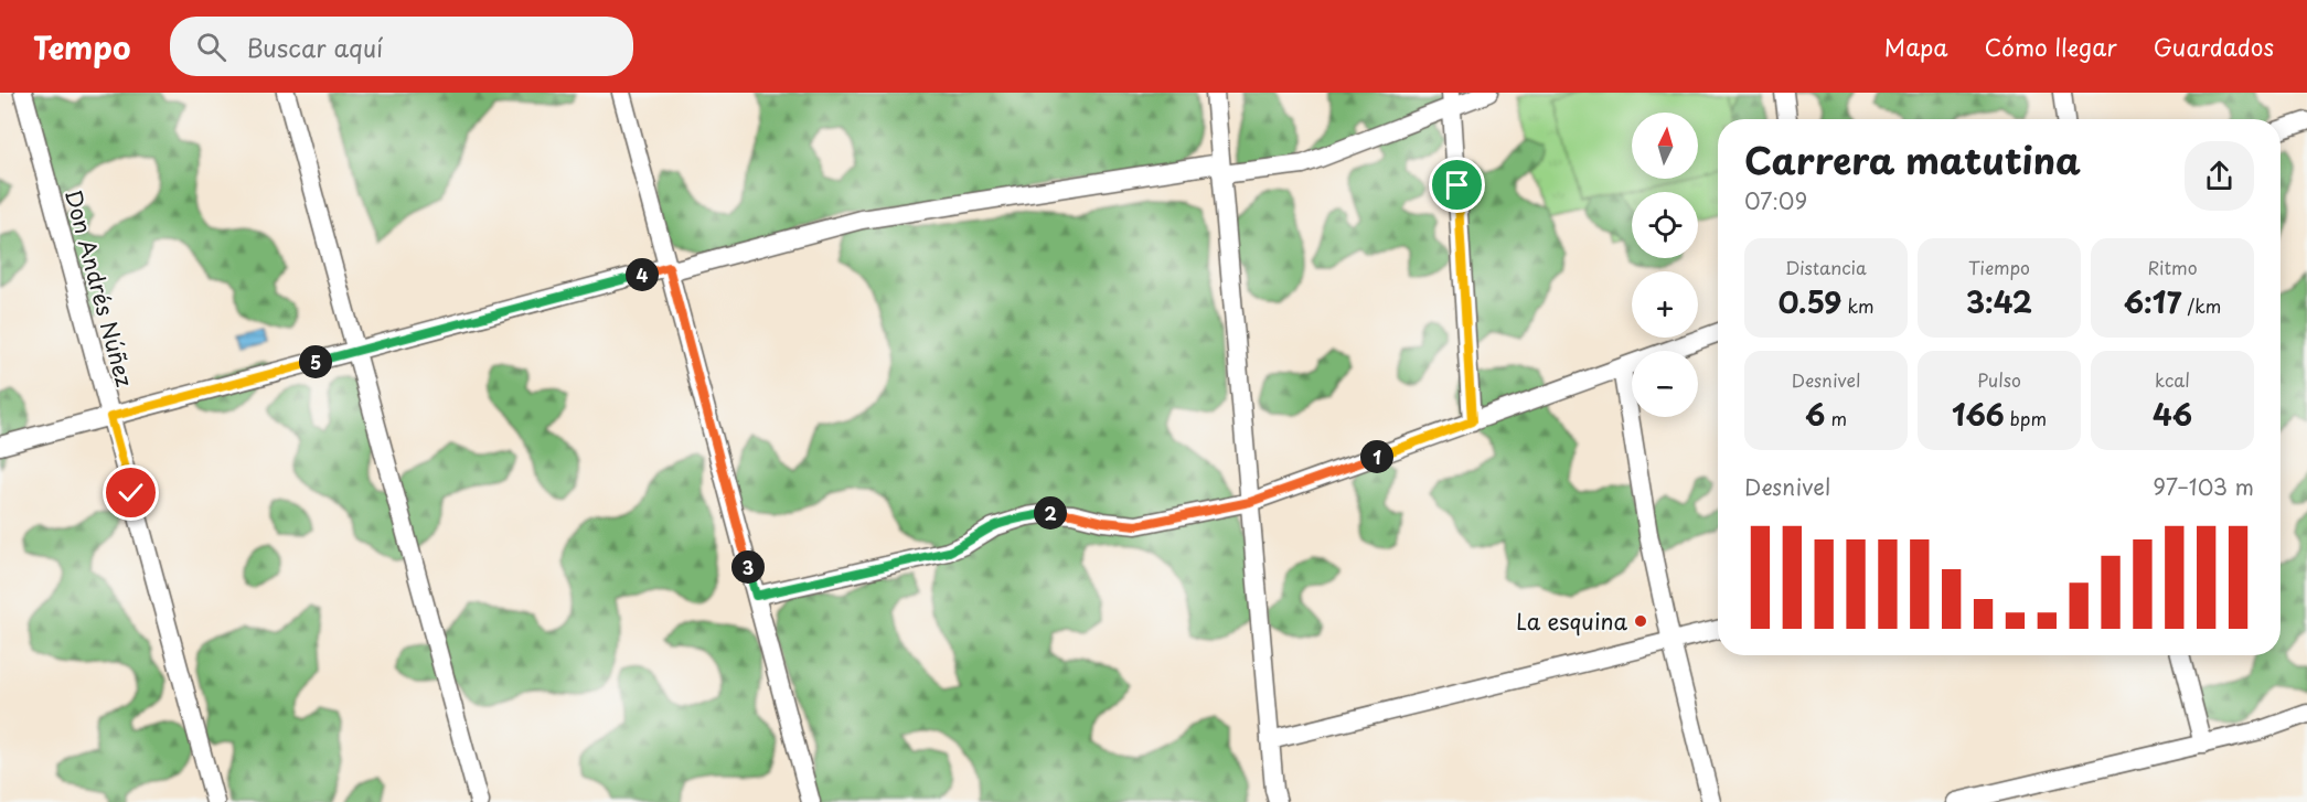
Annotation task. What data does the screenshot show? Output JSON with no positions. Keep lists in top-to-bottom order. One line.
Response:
{"streets":{"street":["Don Andrés Núñez"]},"places":["La esquina"],"north":"top","page":{"header":"Tempo","search":"Buscar aquí","nav":["Mapa","Cómo llegar","Guardados"],"map_buttons":["+","−"],"heading":["Carrera matutina","07:09"],"stats":[["Distancia","0.59 km"],["Tiempo","3:42"],["Ritmo","6:17 /km"],["Desnivel","6 m"],["Pulso","166 bpm"],["kcal","46"]],"pins":["4","5","1","2","3"],"chart":["Desnivel","97–103 m"]}}
